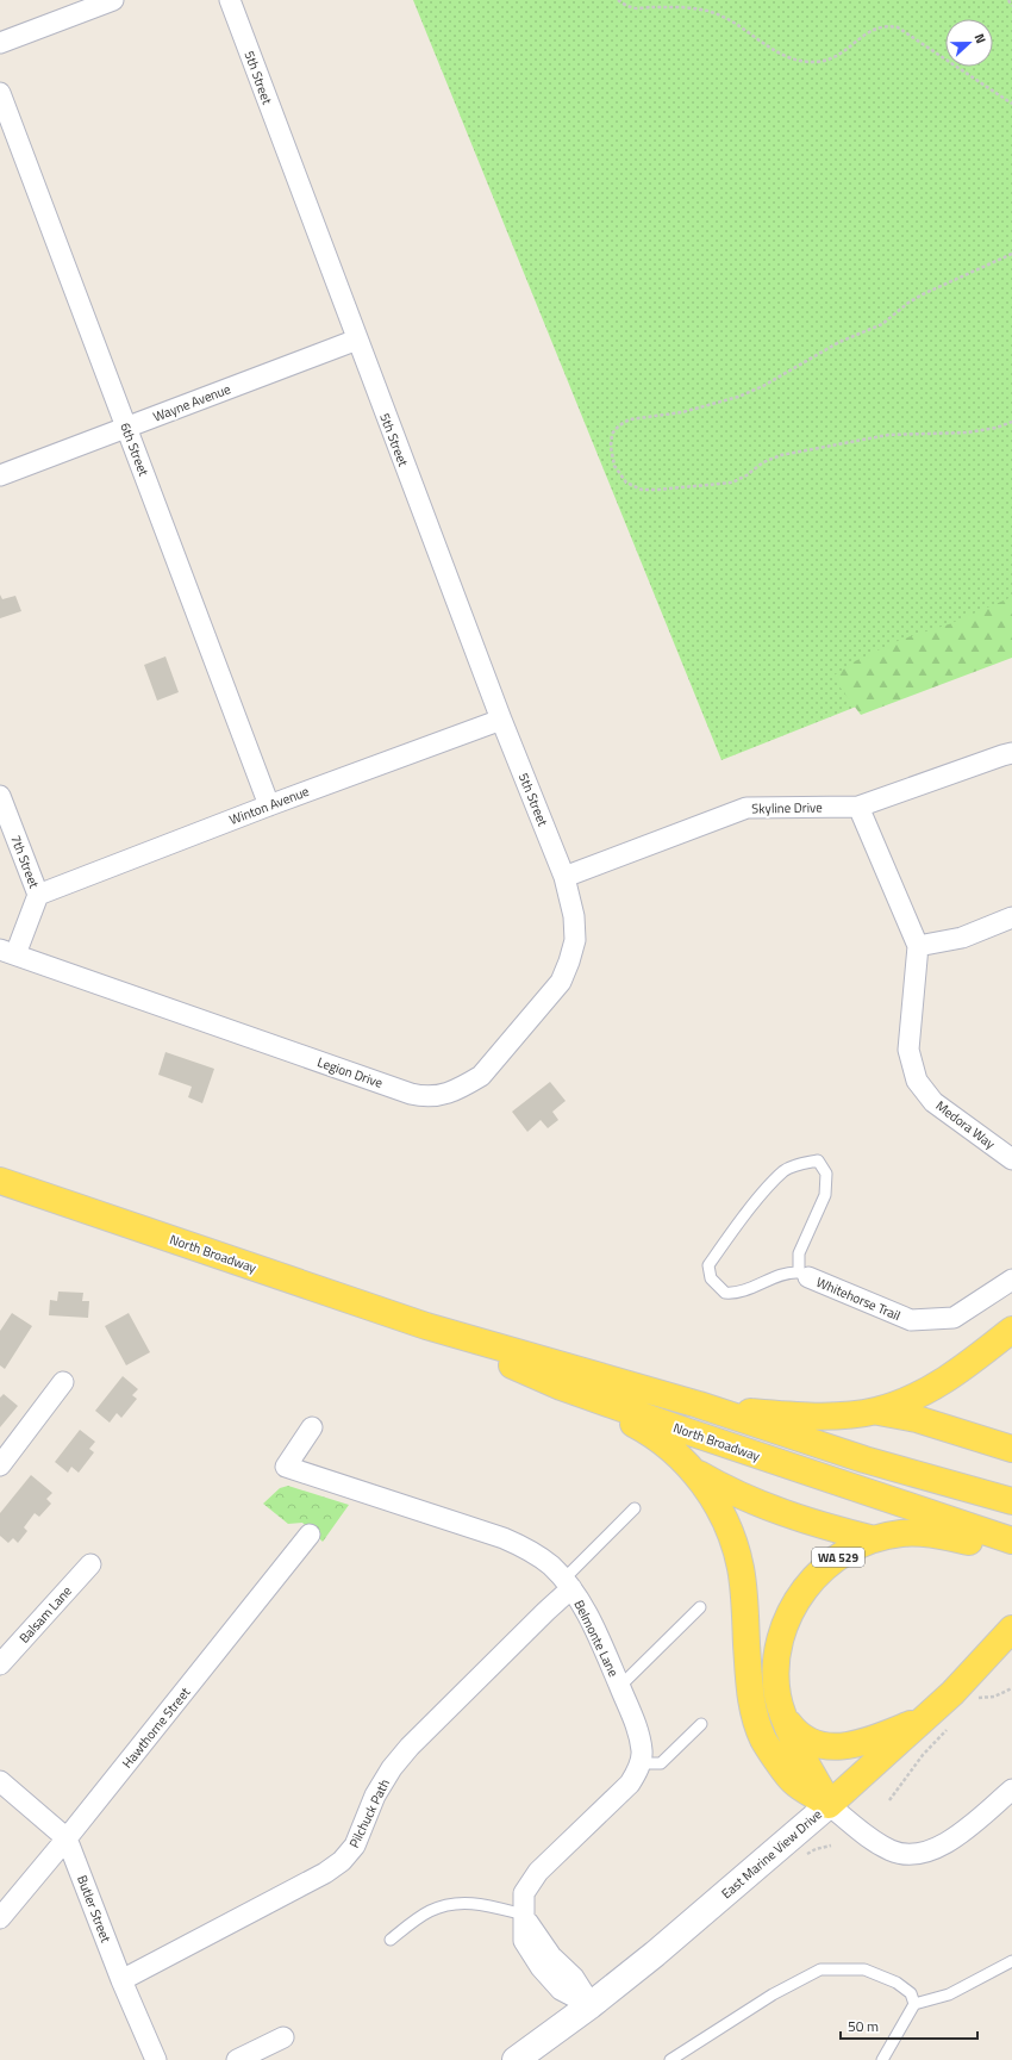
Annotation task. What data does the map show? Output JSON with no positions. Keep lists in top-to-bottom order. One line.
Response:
{"streets":{"main road":["North Broadway","WA 529","East Marine View Drive"],"street":["5th Street","Wayne Avenue","6th Street","Winton Avenue","Skyline Drive","7th Street","Legion Drive","Medora Way","Whitehorse Trail","Balsam Lane","Belmonte Lane","Hawthorne Street","Pilchuck Path","Butler Street"]},"crossings":[["5th Street","Wayne Avenue"],["5th Street","Winton Avenue"],["5th Street","Skyline Drive"],["5th Street","Legion Drive"],["Wayne Avenue","6th Street"],["6th Street","Winton Avenue"],["Winton Avenue","7th Street"],["Skyline Drive","Legion Drive"],["Skyline Drive","Medora Way"],["7th Street","Legion Drive"],["WA 529","East Marine View Drive"],["Belmonte Lane","Pilchuck Path"],["Hawthorne Street","Butler Street"],["Pilchuck Path","Butler Street"]],"scale_bar":"50 m","north":"right"}
